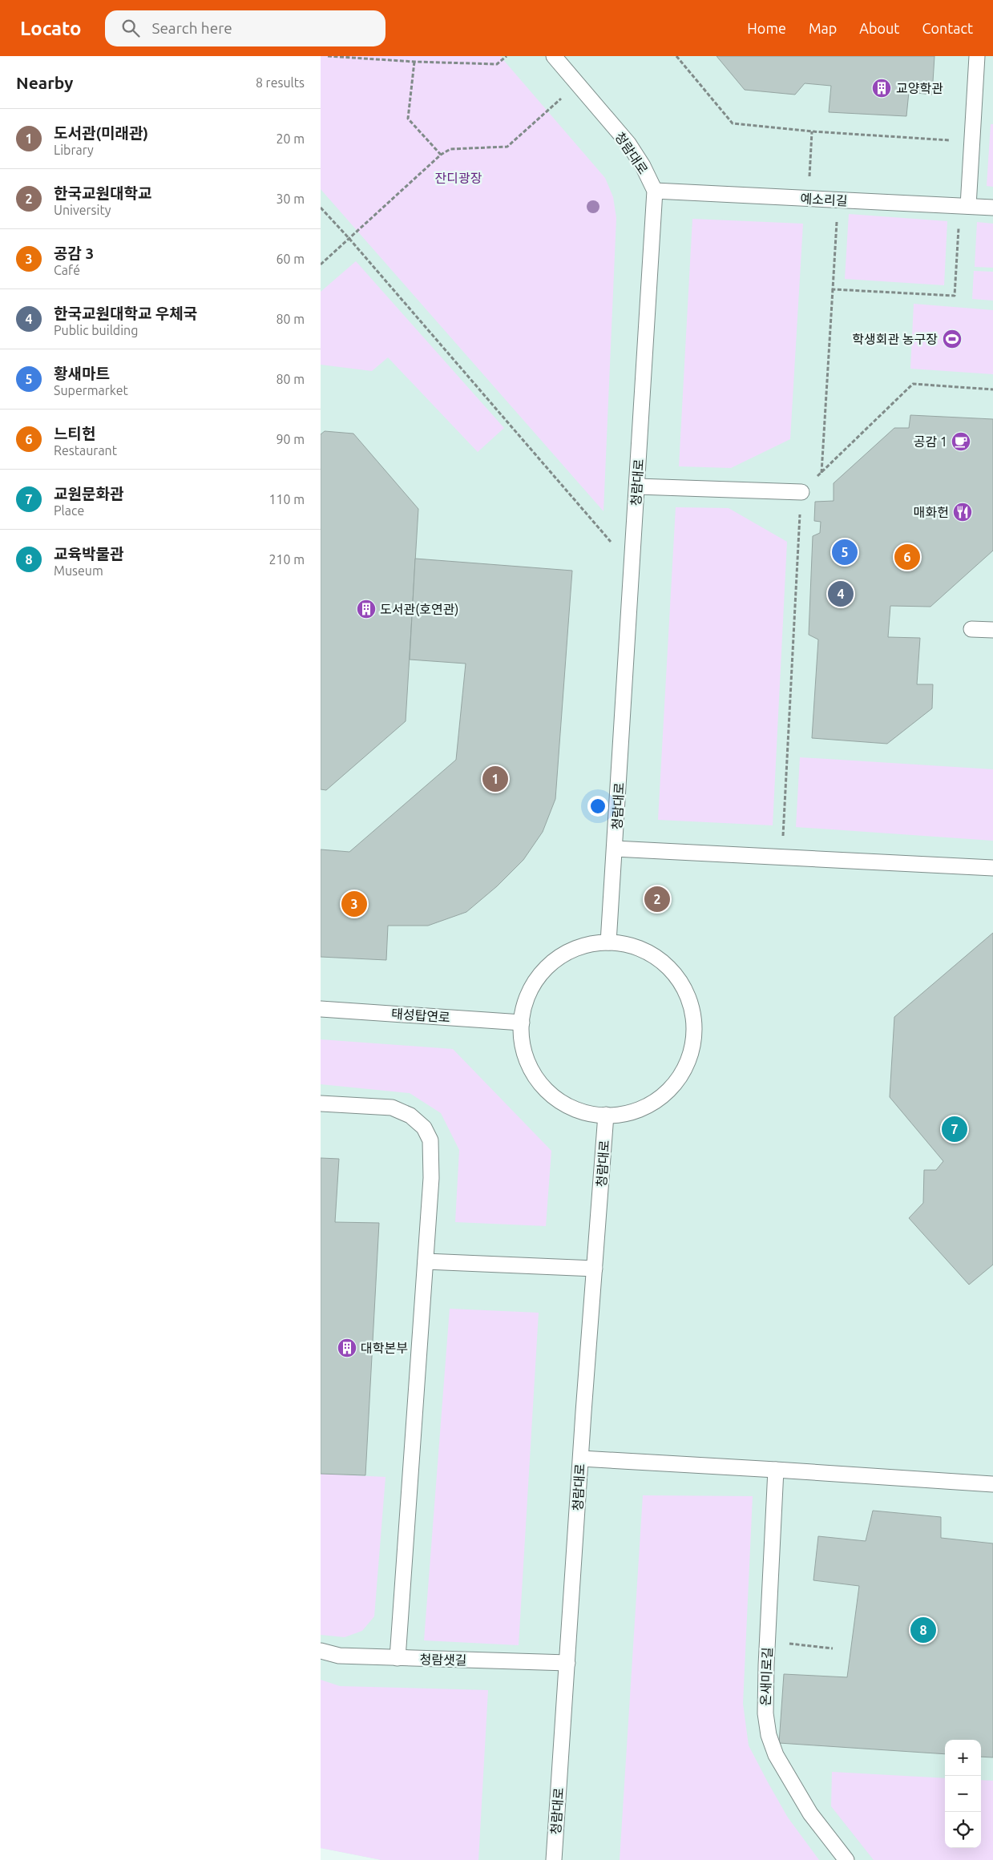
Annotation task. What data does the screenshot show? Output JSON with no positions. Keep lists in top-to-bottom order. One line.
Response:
{"streets":{"lane":["청람대로","예소리길","태성탑연로","청람샛길","온새미로길"]},"crossings":[["청람대로","예소리길"],["청람대로","청람샛길"]],"parks":["잔디광장"],"places":{"building":["교양학관","도서관(호연관)","대학본부"],"sports":["학생회관 농구장"],"cafe":["공감 1"],"restaurant":["매화헌"]},"page":{"header":"Locato","search":"Search here","nav":["Home","Map","About","Contact"],"heading":["Nearby","8 results"],"list":[{"mark":"1","name":"도서관(미래관)","note":"Library","value":"20 m"},{"mark":"2","name":"한국교원대학교","note":"University","value":"30 m"},{"mark":"3","name":"공감 3","note":"Café","value":"60 m"},{"mark":"4","name":"한국교원대학교 우체국","note":"Public building","value":"80 m"},{"mark":"5","name":"황새마트","note":"Supermarket","value":"80 m"},{"mark":"6","name":"느티헌","note":"Restaurant","value":"90 m"},{"mark":"7","name":"교원문화관","note":"Place","value":"110 m"},{"mark":"8","name":"교육박물관","note":"Museum","value":"210 m"}],"pins":["5","6","4","1","2","3","7","8"],"map_buttons":["+","−"]}}
